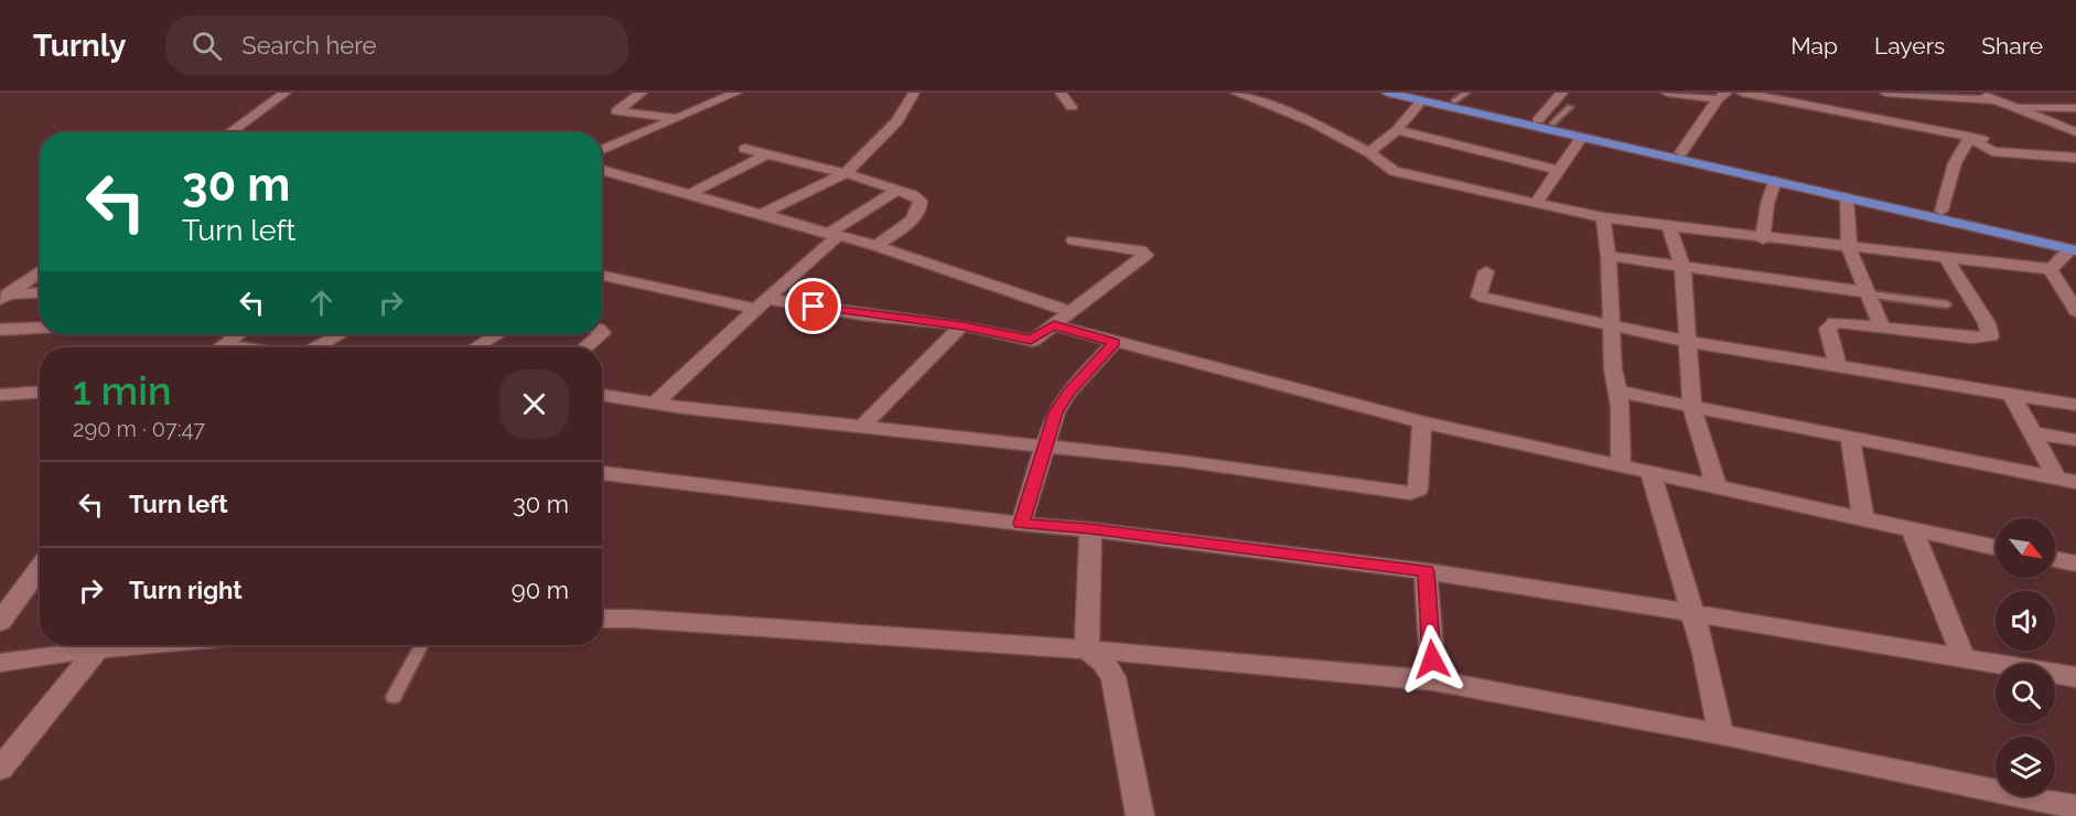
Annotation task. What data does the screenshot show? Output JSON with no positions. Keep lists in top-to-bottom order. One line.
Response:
{"north":"bottom right","page":{"header":"Turnly","search":"Search here","nav":["Map","Layers","Share"],"turn":["30 m","Turn left"],"heading":["1 min","290 m · 07:47"],"list":[{"name":"Turn left","value":"30 m"},{"name":"Turn right","value":"90 m"}]}}
